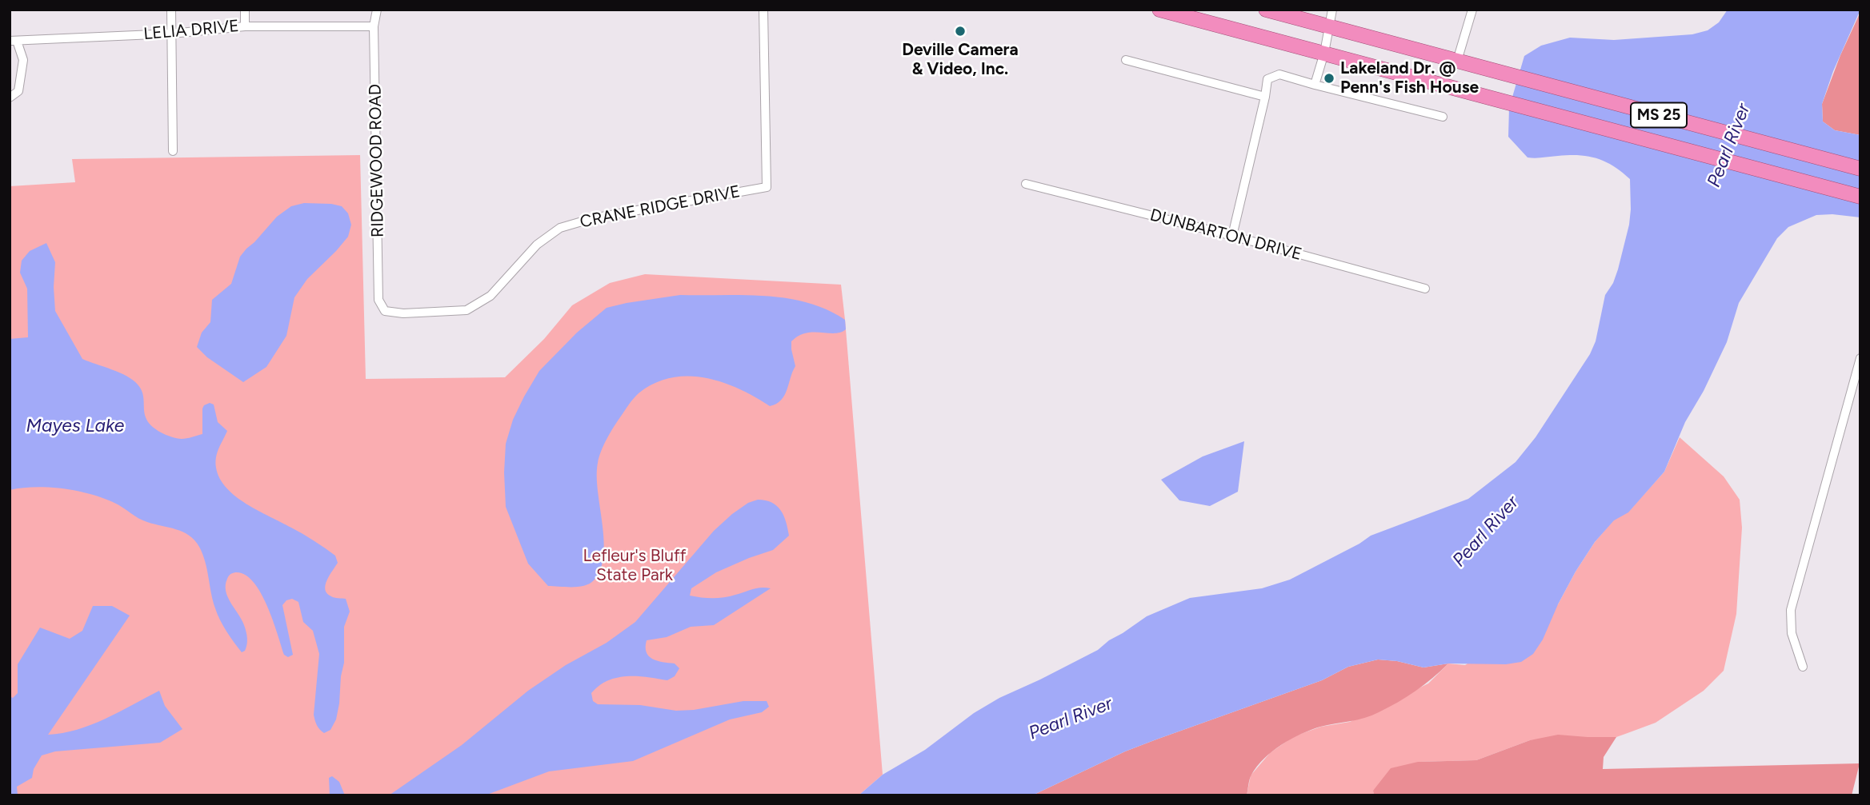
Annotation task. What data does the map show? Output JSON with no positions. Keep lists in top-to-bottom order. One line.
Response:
{"streets":{"highway":["MS 25"],"street":["LELIA DRIVE","RIDGEWOOD ROAD","CRANE RIDGE DRIVE","DUNBARTON DRIVE"]},"crossings":[["LELIA DRIVE","RIDGEWOOD ROAD"],["RIDGEWOOD ROAD","CRANE RIDGE DRIVE"]],"water":["Pearl River","Mayes Lake"],"parks":["Lefleur's Bluff State Park"],"places":["Deville Camera & Video, Inc.","Lakeland Dr. @ Penn's Fish House"]}
